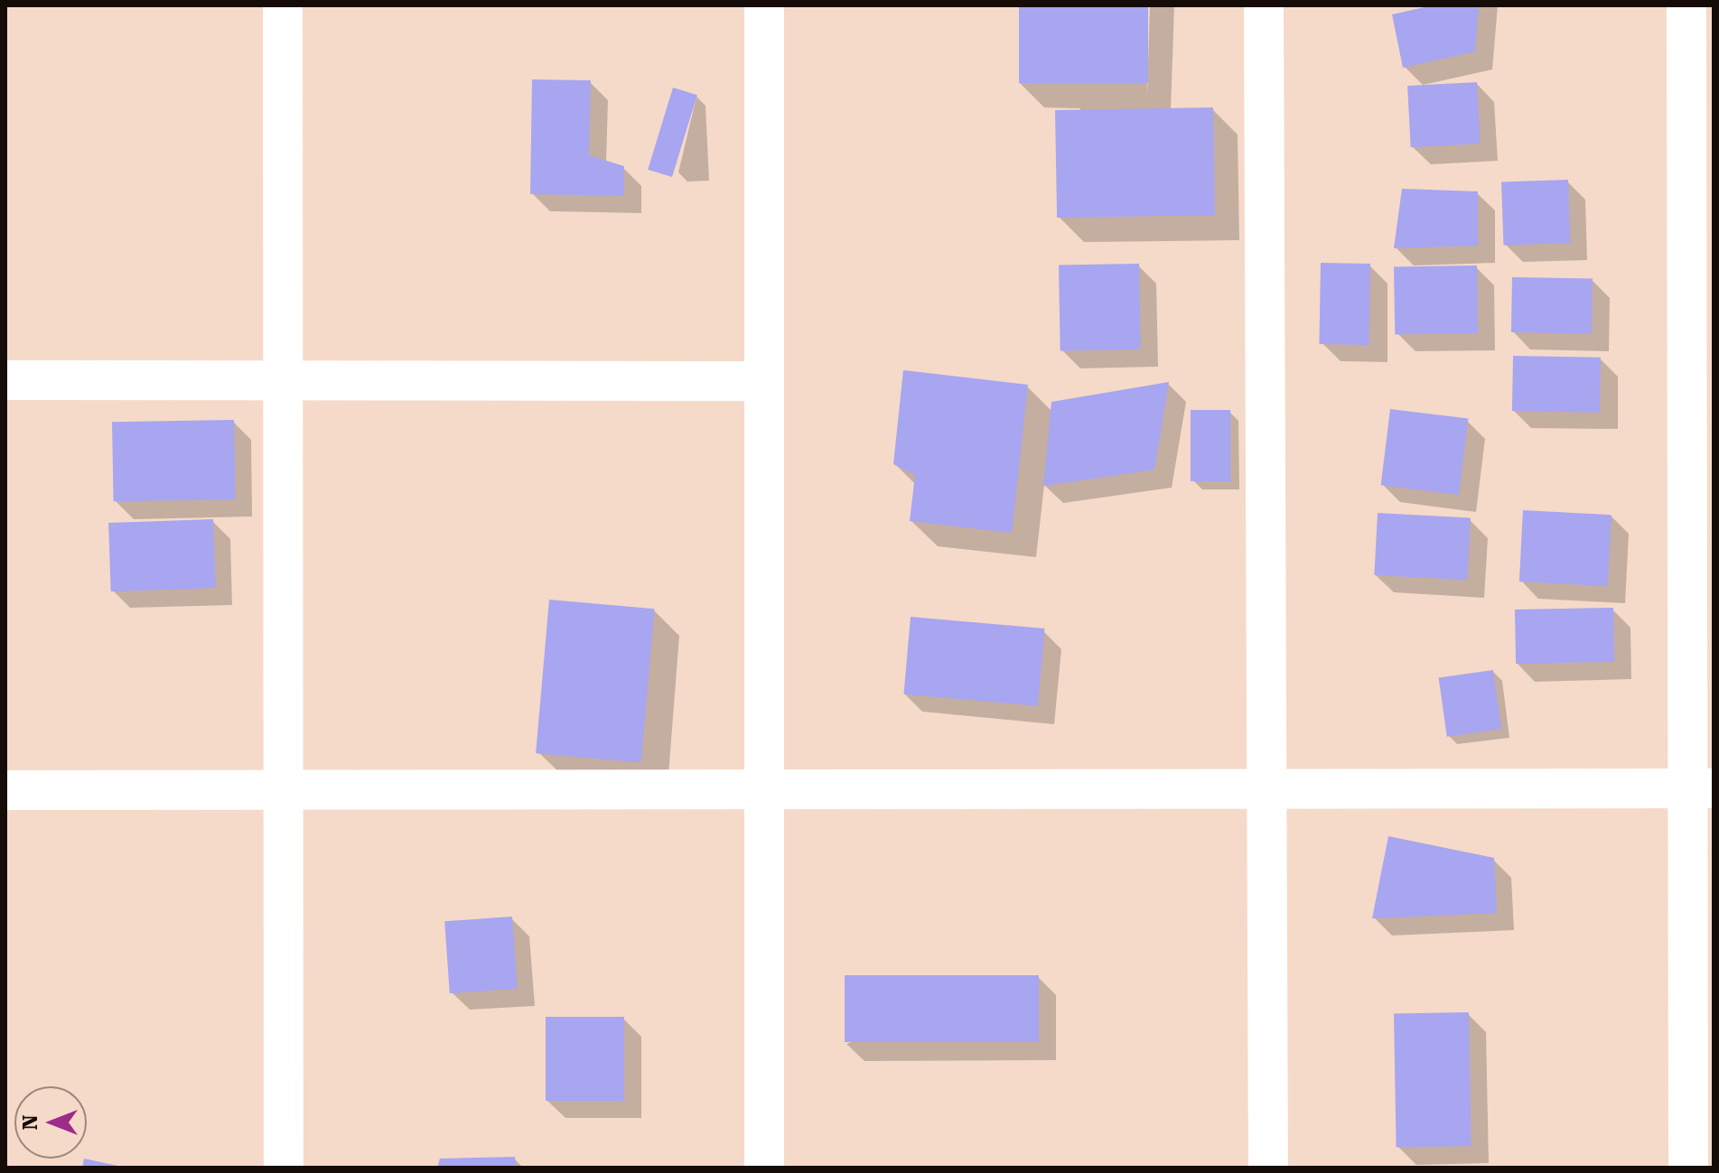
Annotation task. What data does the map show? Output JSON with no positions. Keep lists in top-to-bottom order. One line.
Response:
{"north":"left"}
